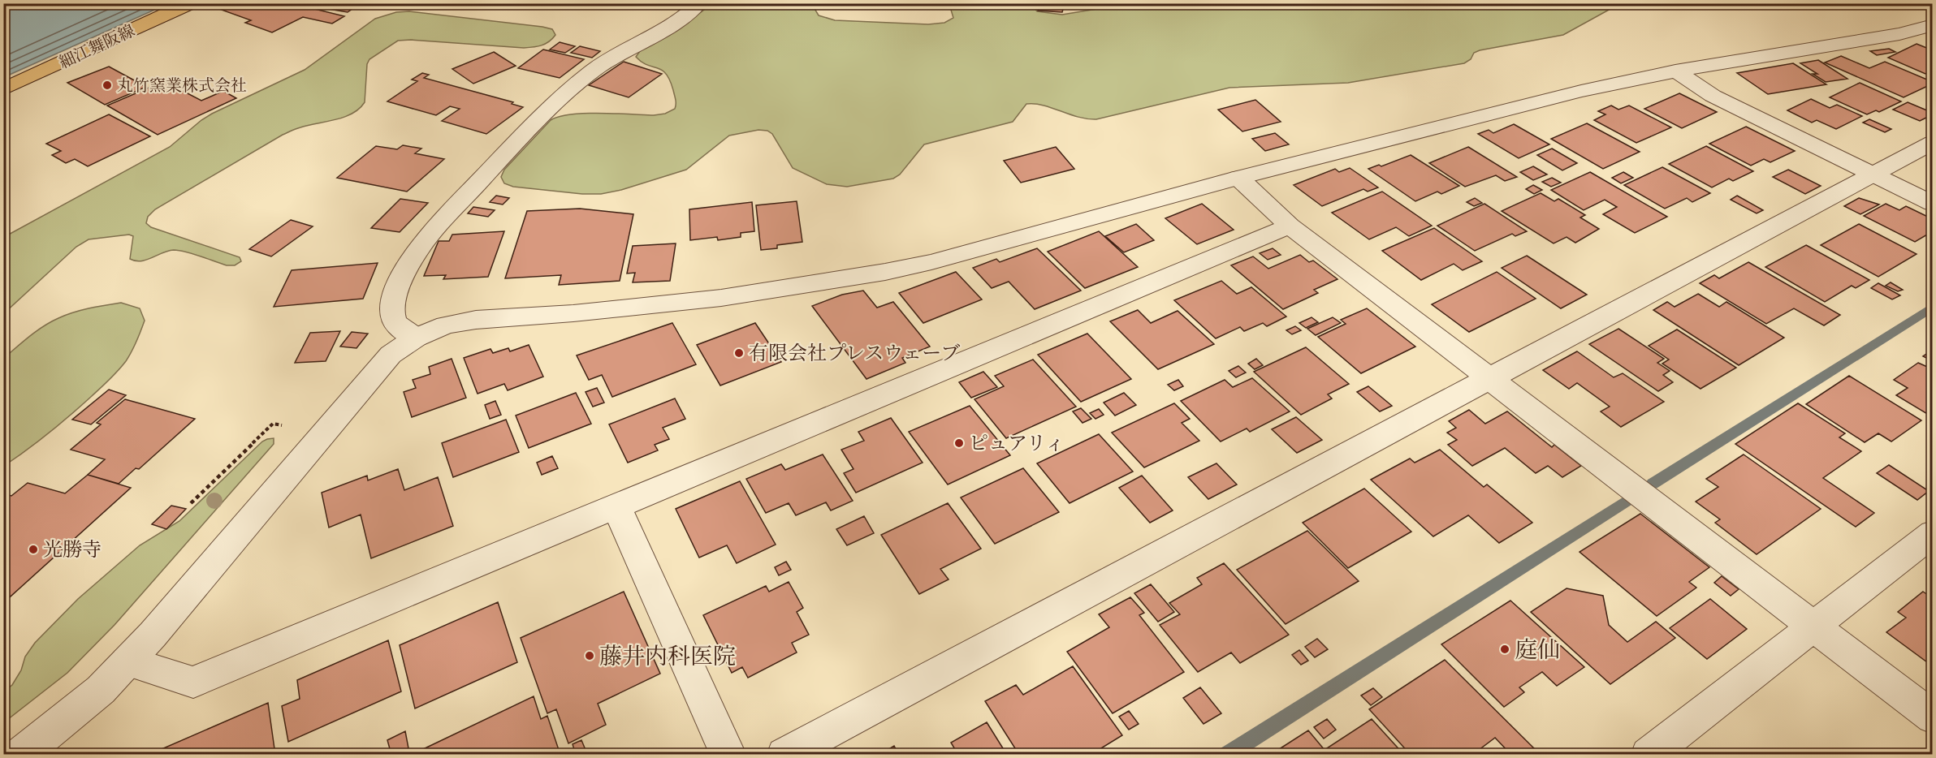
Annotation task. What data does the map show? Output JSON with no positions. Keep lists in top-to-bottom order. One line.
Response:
{"streets":{"main road":["細江舞阪線"]},"places":["丸竹窯業株式会社","有限会社プレスウェーブ","ピュアリィ","光勝寺","庭仙","藤井内科医院"]}
